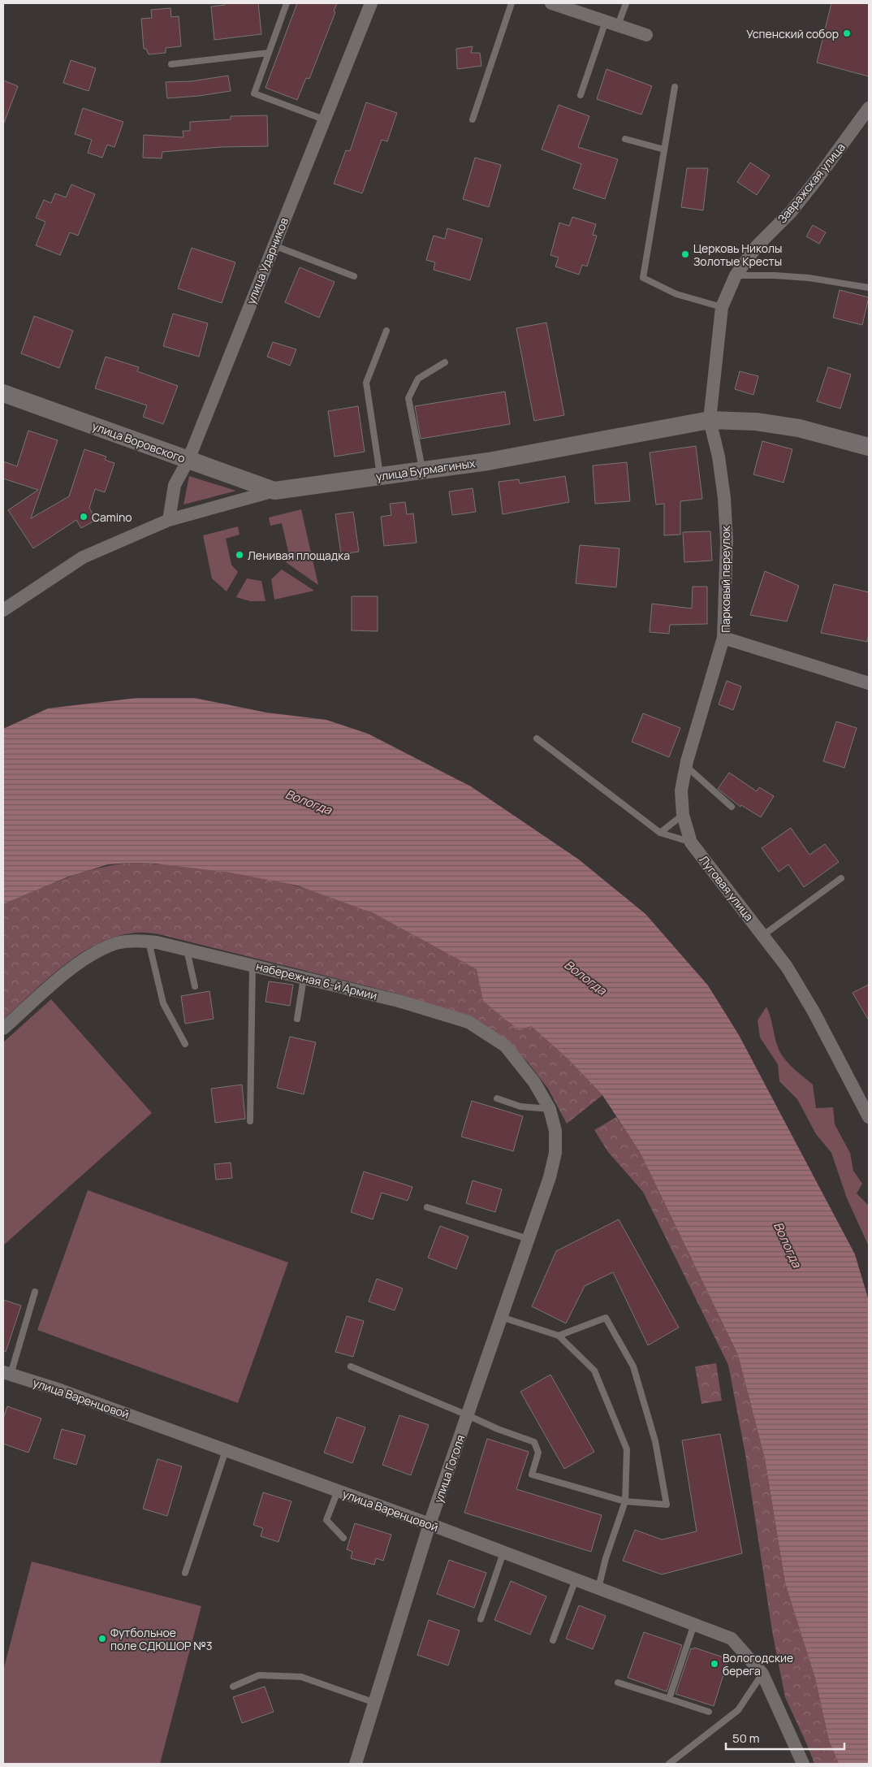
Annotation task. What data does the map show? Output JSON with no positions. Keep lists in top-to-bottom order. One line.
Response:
{"streets":{"street":["Завражская улица","улица Ударников","улица Воровского","улица Бурмагиных","Парковый переулок","Луговая улица","набережная 6-й Армии","улица Варенцовой","улица Гоголя"]},"crossings":[["Завражская улица","улица Бурмагиных"],["Завражская улица","Парковый переулок"],["улица Ударников","улица Воровского"],["улица Ударников","улица Бурмагиных"],["улица Воровского","улица Бурмагиных"],["улица Бурмагиных","Парковый переулок"],["Парковый переулок","Луговая улица"],["набережная 6-й Армии","улица Гоголя"],["улица Варенцовой","улица Гоголя"]],"water":["Вологда"],"places":["Успенский собор","Церковь Николы Золотые Кресты","Camino","Ленивая площадка","Футбольное поле СДЮШОР №3","Вологодские берега"],"scale_bar":"50 m"}
